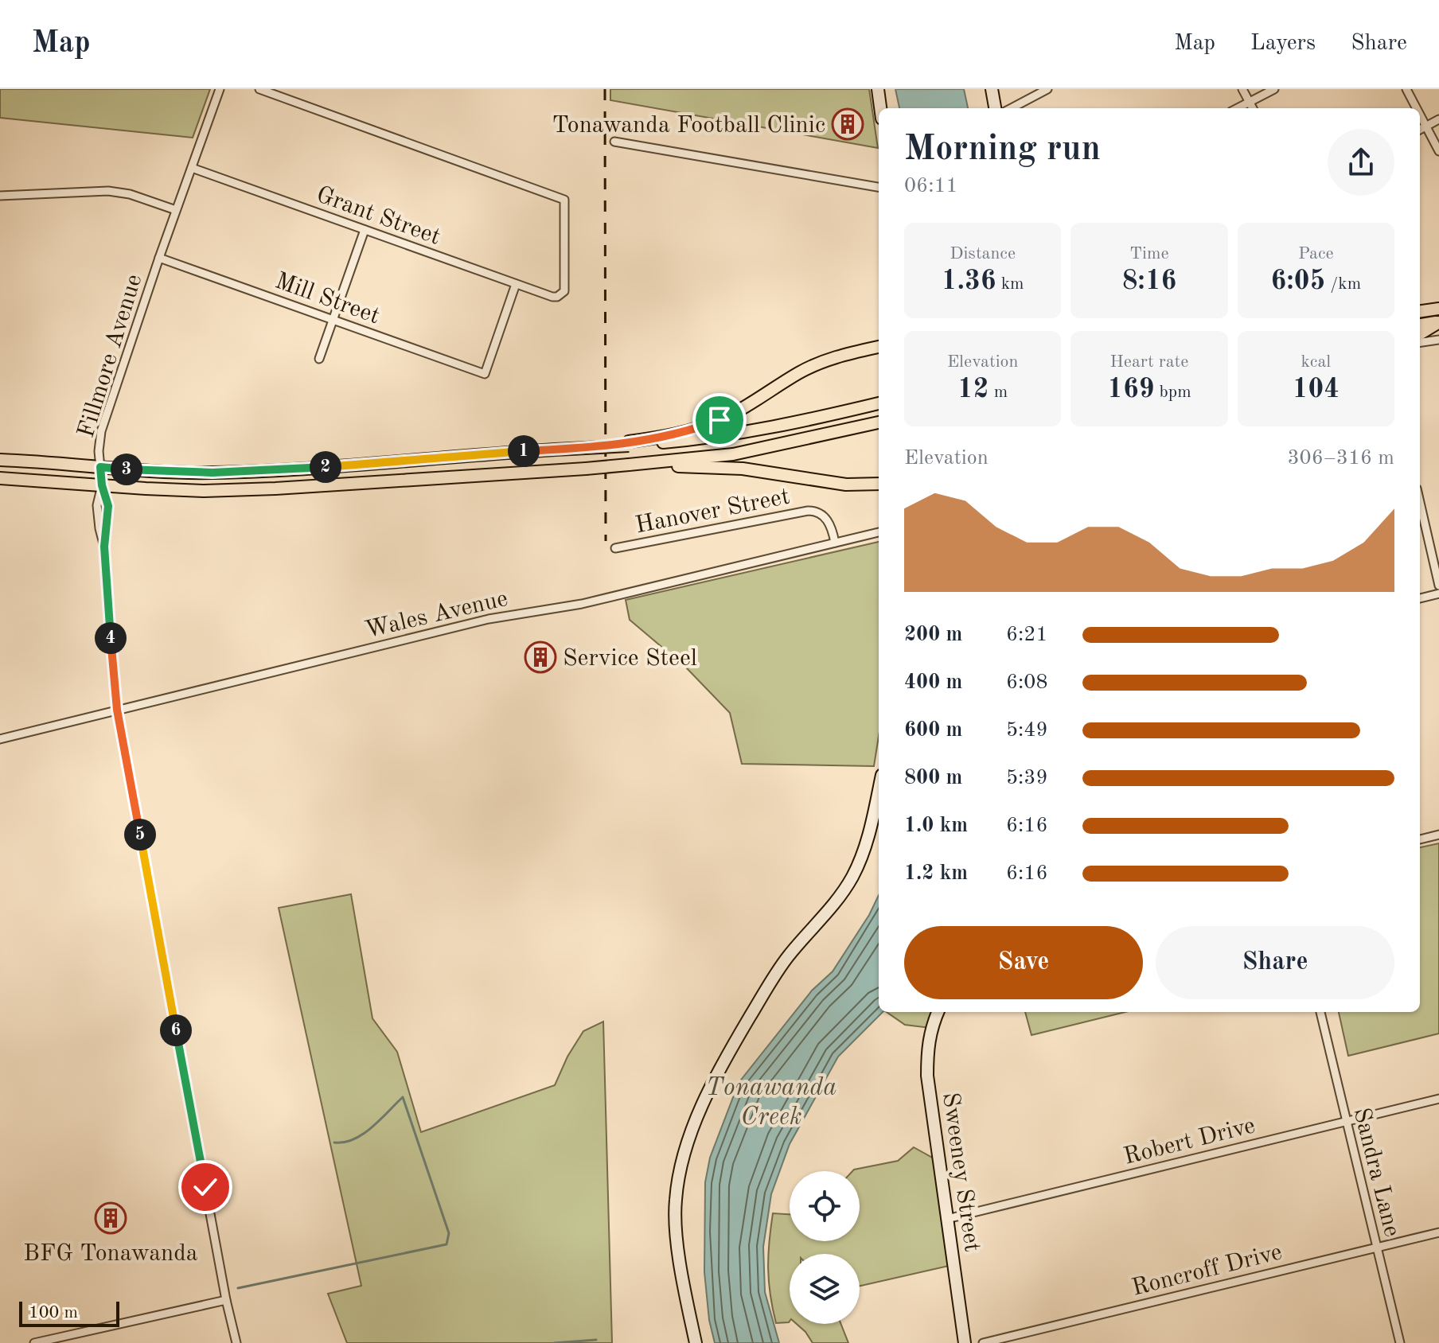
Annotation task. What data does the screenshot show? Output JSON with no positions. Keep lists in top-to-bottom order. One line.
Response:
{"streets":{"street":["Grant Street","Mill Street","Fillmore Avenue","Hanover Street","Wales Avenue","Robert Drive","Sweeney Street","Sandra Lane","Roncroff Drive"]},"crossings":[["Grant Street","Mill Street"],["Grant Street","Fillmore Avenue"],["Mill Street","Fillmore Avenue"],["Fillmore Avenue","Wales Avenue"],["Hanover Street","Wales Avenue"],["Robert Drive","Sweeney Street"],["Robert Drive","Sandra Lane"],["Sandra Lane","Roncroff Drive"]],"water":["Tonawanda Creek"],"places":{"building":["Tonawanda Football Clinic","Service Steel","BFG Tonawanda"]},"scale_bar":"100 m","page":{"header":"Map","nav":["Map","Layers","Share"],"heading":["Morning run","06:11"],"stats":[["Distance","1.36 km"],["Time","8:16"],["Pace","6:05 /km"],["Elevation","12 m"],["Heart rate","169 bpm"],["kcal","104"]],"chart":["Elevation","306–316 m"],"pins":["1","2","3","4","5","6"],"list":[{"name":"200 m","note":"6:21"},{"name":"400 m","note":"6:08"},{"name":"600 m","note":"5:49"},{"name":"800 m","note":"5:39"},{"name":"1.0 km","note":"6:16"},{"name":"1.2 km","note":"6:16"}],"buttons":["Save","Share"],"scale":"100 m"}}
